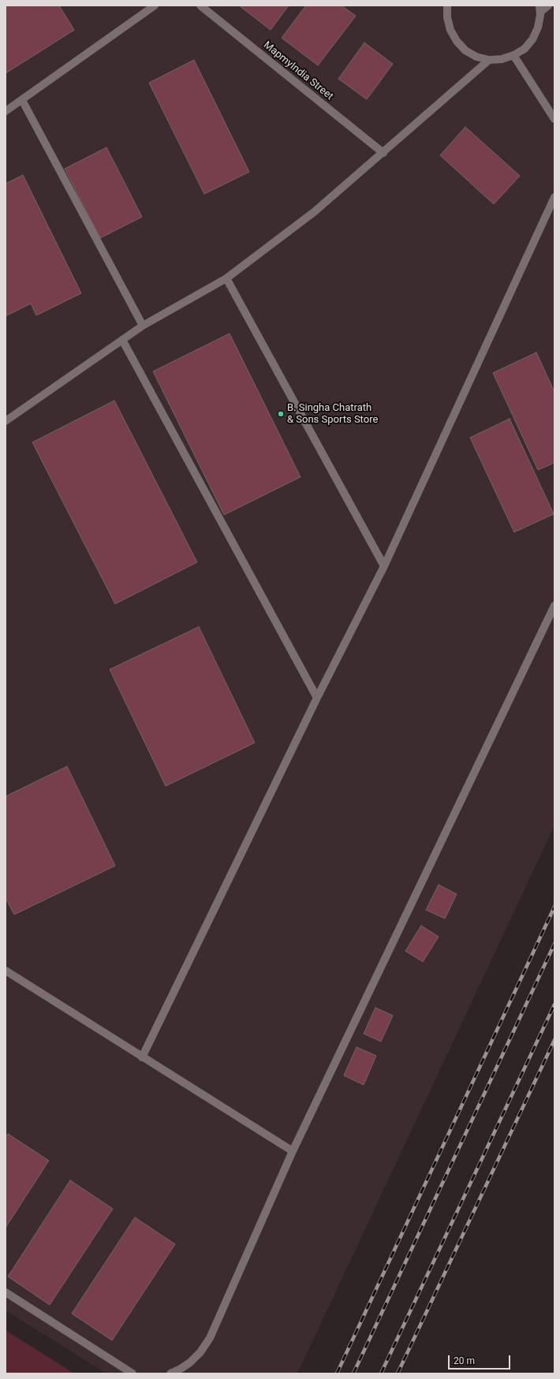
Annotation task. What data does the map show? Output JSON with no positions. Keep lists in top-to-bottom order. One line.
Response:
{"streets":{"street":["MapmyIndia Street"]},"places":["B. Singha Chatrath & Sons Sports Store"],"scale_bar":"20 m"}
